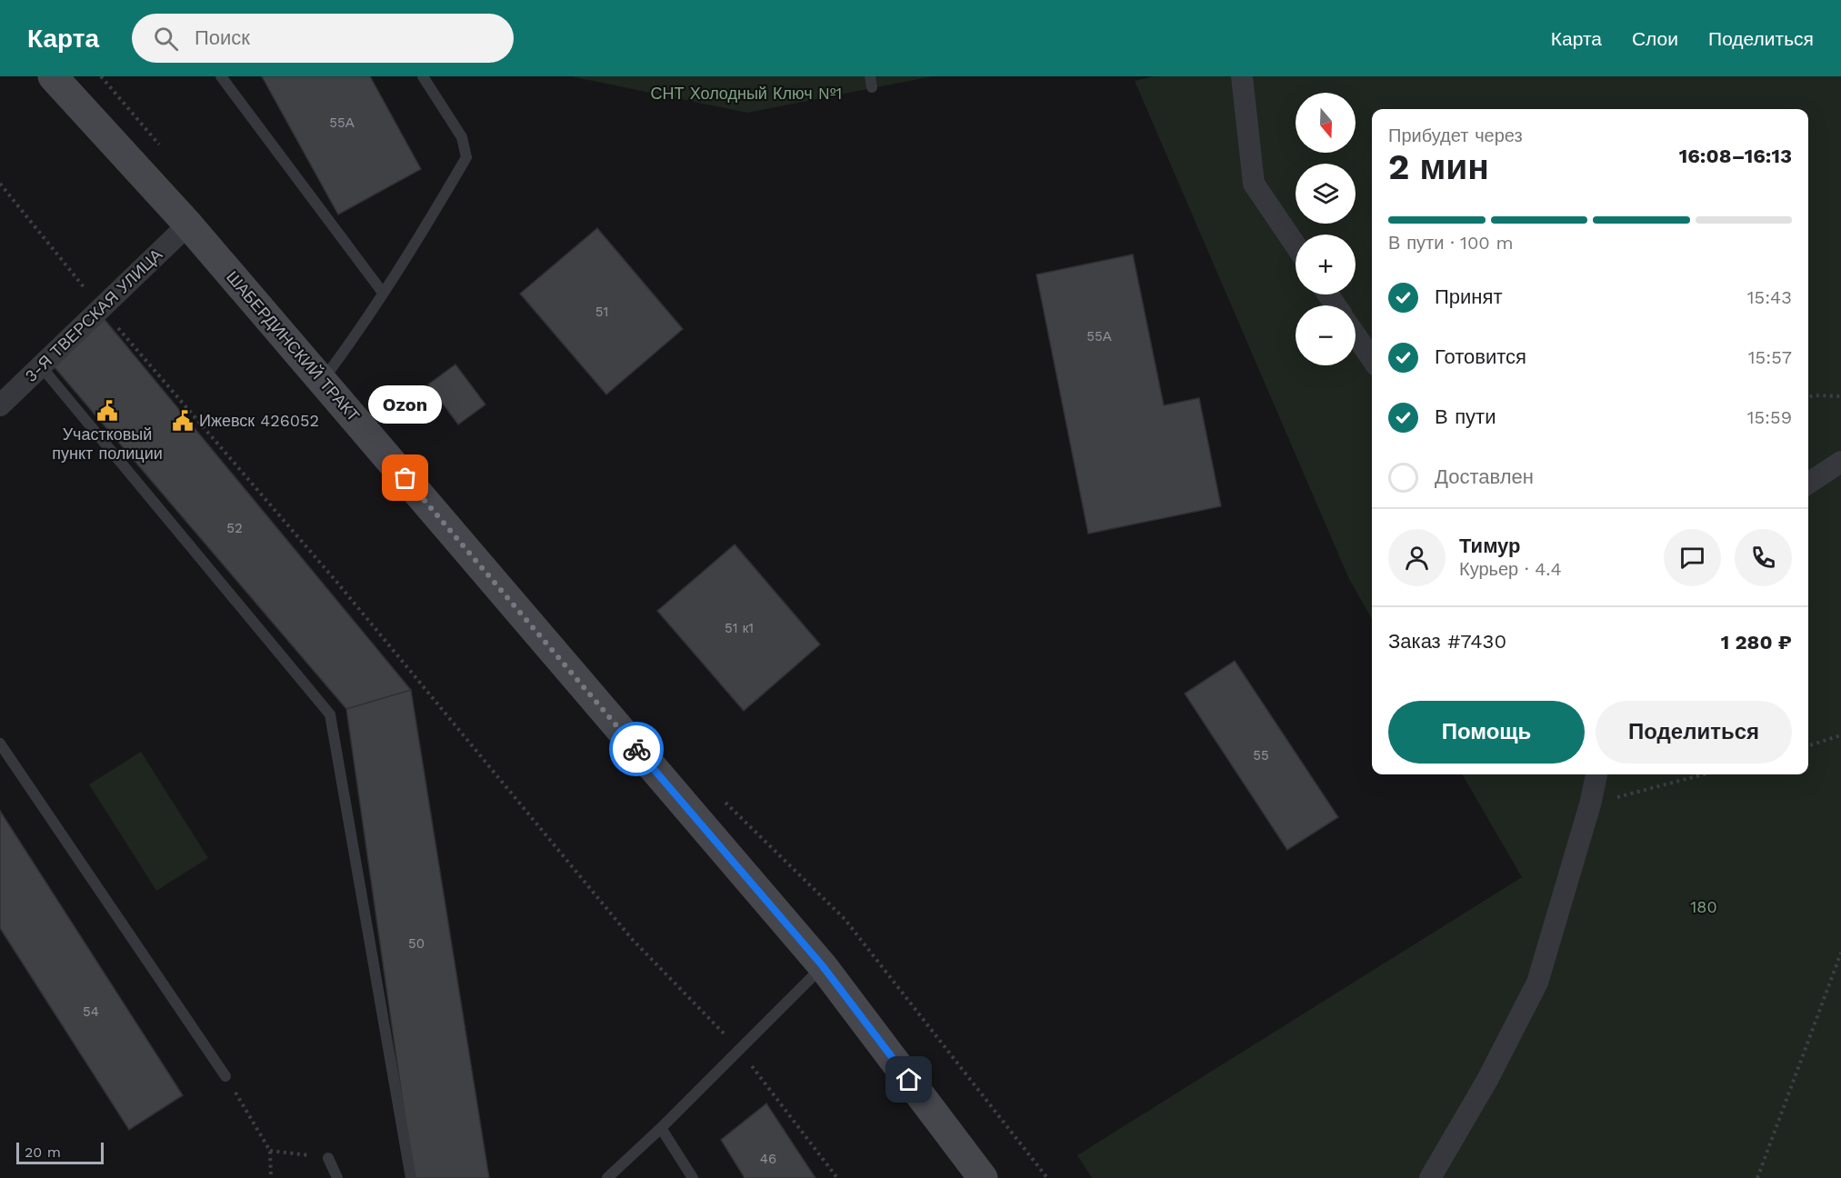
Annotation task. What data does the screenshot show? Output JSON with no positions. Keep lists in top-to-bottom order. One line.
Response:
{"streets":{"main road":["ШАБЕРДИНСКИЙ ТРАКТ"],"street":["3-Я ТВЕРСКАЯ УЛИЦА"]},"crossings":[["3-Я ТВЕРСКАЯ УЛИЦА","ШАБЕРДИНСКИЙ ТРАКТ"]],"parks":["СНТ Холодный Ключ №1","180"],"places":{"public building":["Участковый пункт полиции","Ижевск 426052"],"other":["Ozon"]},"house_numbers":["55А","51","55А","52","51 к1","55","50","54","46"],"scale_bar":"20 m","north":"bottom","page":{"header":"Карта","search":"Поиск","nav":["Карта","Слои","Поделиться"],"map_buttons":["+","−"],"heading":["2 мин","Прибудет через","16:08–16:13"],"panel":["Тимур","Курьер · 4.4","Заказ #7430","1 280 ₽"],"bar":"В пути · 100 m","list":[["Принят","15:43"],["Готовится","15:57"],["В пути","15:59"],"Доставлен"],"bubble":"Ozon","buttons":["Помощь","Поделиться"],"scale":"20 m"}}
